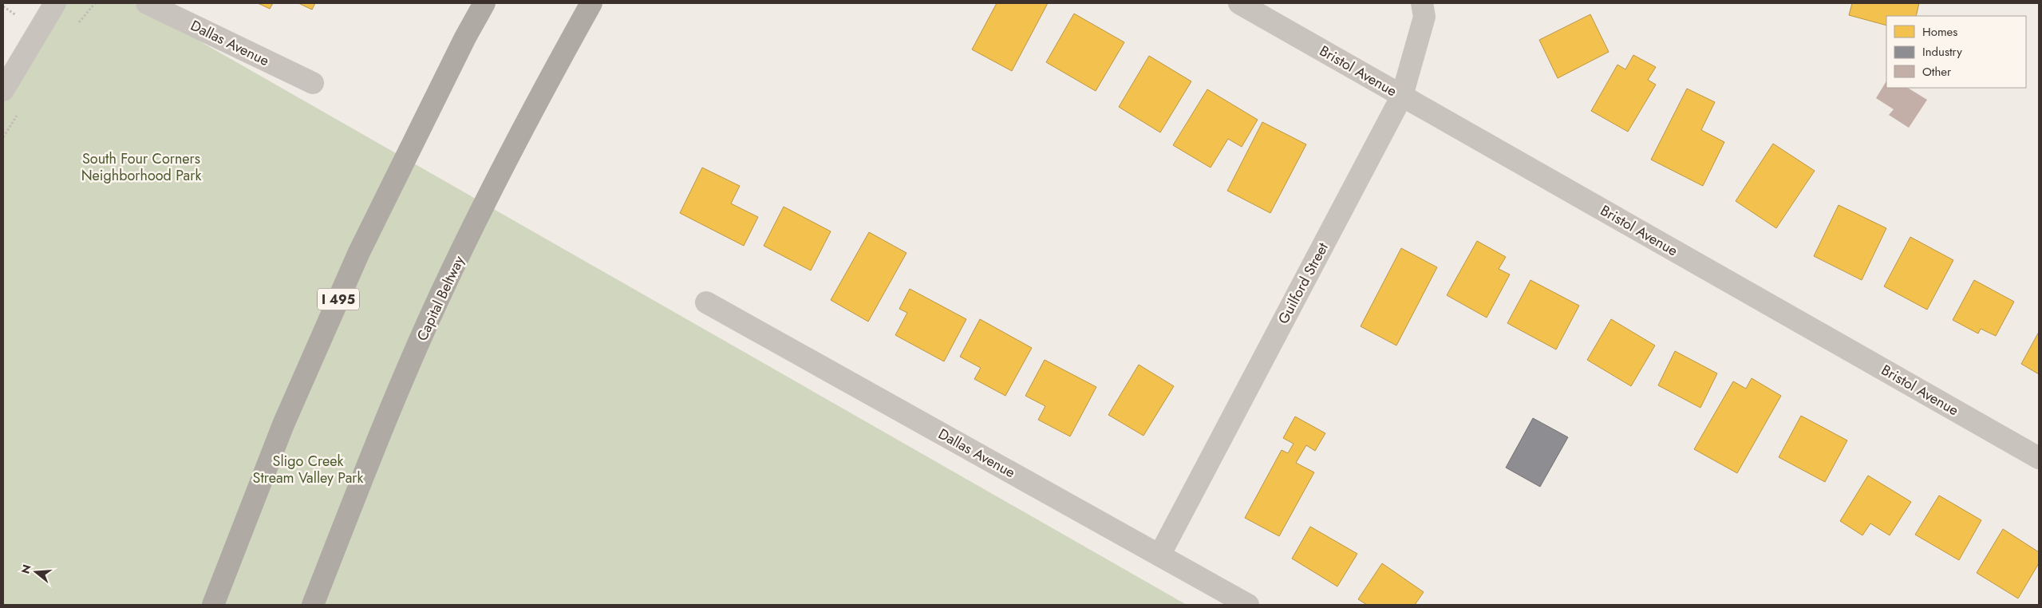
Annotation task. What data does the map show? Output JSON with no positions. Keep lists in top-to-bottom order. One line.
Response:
{"streets":{"highway":["Capital Beltway","I 495"],"street":["Dallas Avenue","Bristol Avenue","Guilford Street"]},"crossings":[["Dallas Avenue","Guilford Street"],["Bristol Avenue","Guilford Street"]],"parks":["South Four Corners Neighborhood Park","Sligo Creek Stream Valley Park"],"legend":["Homes","Industry","Other"],"north":"left"}
